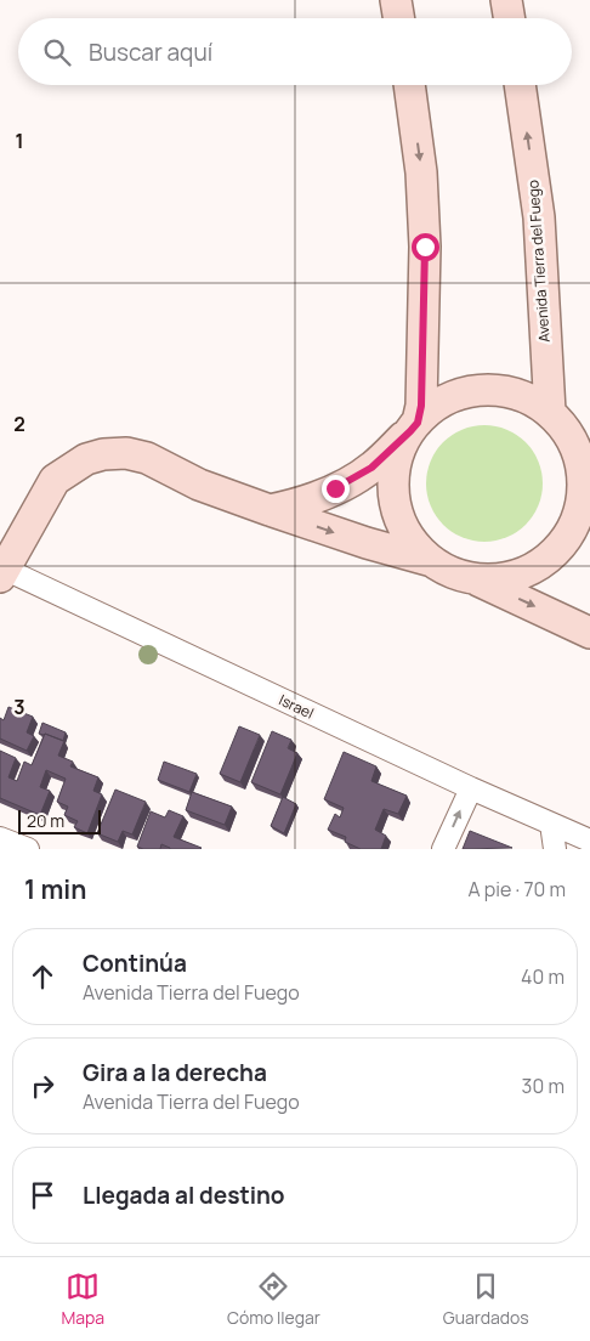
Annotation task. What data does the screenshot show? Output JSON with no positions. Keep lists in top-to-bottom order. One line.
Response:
{"streets":{"street":["Avenida Tierra del Fuego","Israel"]},"scale_bar":"20 m","page":{"search":"Buscar aquí","scale":"20 m","heading":["1 min","A pie · 70 m"],"list":[["Continúa","Avenida Tierra del Fuego","40 m"],["Gira a la derecha","Avenida Tierra del Fuego","30 m"],"Llegada al destino"],"nav":["Mapa","Cómo llegar","Guardados"]},"grid":{"rows":["1","2","3"]}}
